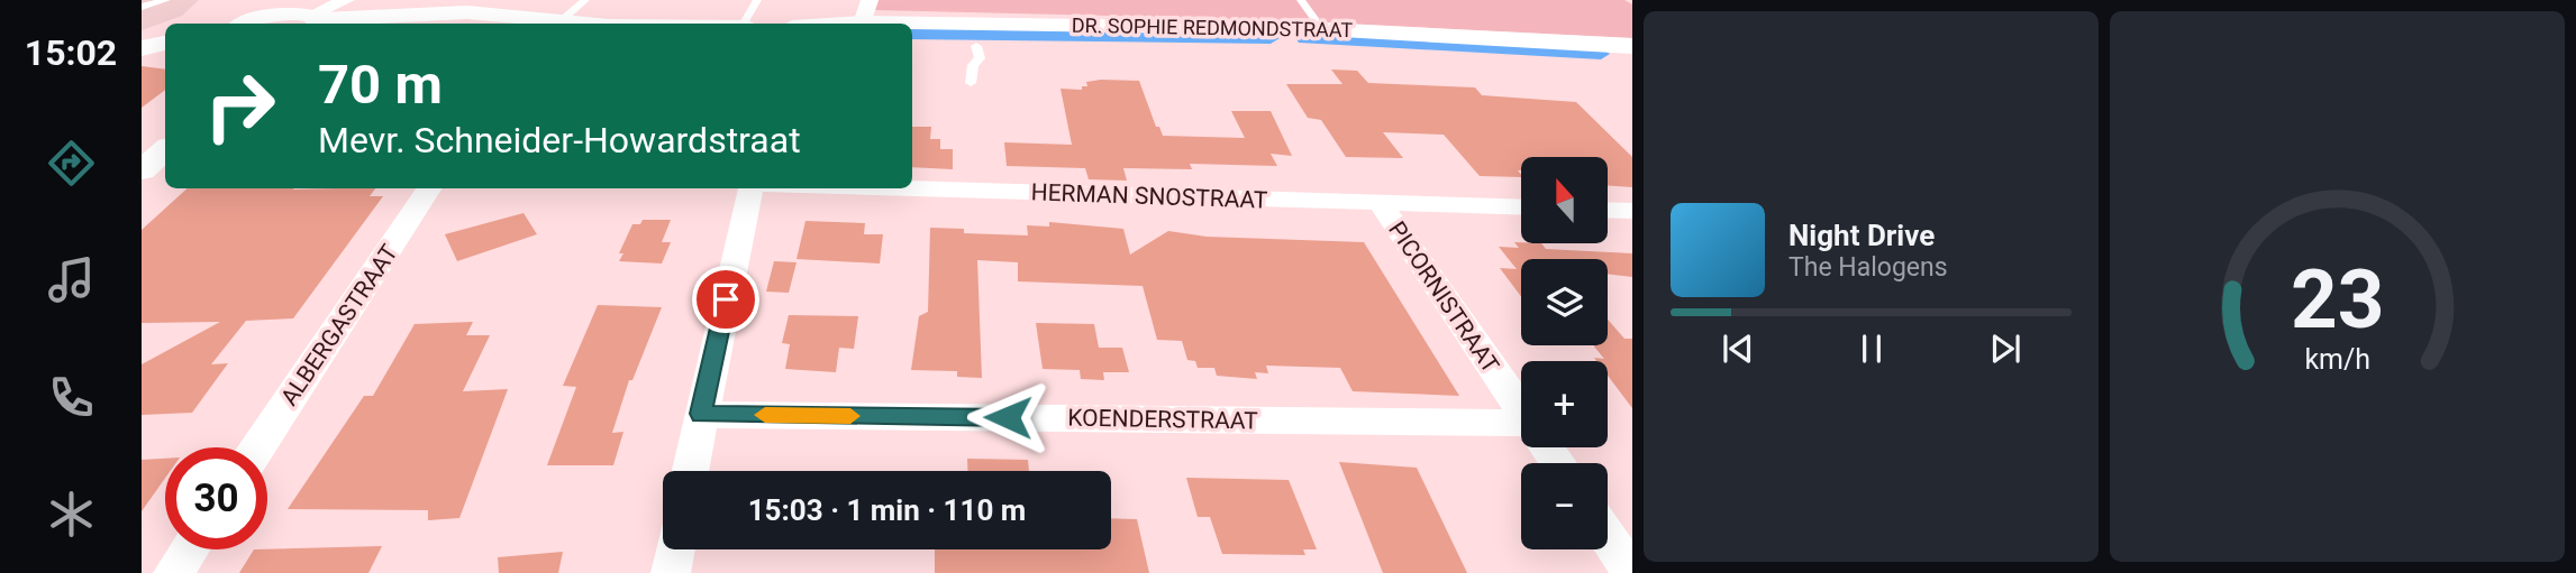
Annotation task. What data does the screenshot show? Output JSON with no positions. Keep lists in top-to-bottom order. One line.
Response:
{"streets":{"street":["DR. SOPHIE REDMONDSTRAAT","HERMAN SNOSTRAAT","PICORNISTRAAT","ALBERGASTRAAT","KOENDERSTRAAT"]},"crossings":[["HERMAN SNOSTRAAT","PICORNISTRAAT"]],"north":"top","page":{"tabs":"15:02","turn":["70 m","Mevr. Schneider-Howardstraat"],"map_buttons":["+","−"],"song":["Night Drive","The Halogens"],"limit":"30","trip":"15:03 · 1 min · 110 m","gauge":["23","km/h"]}}
